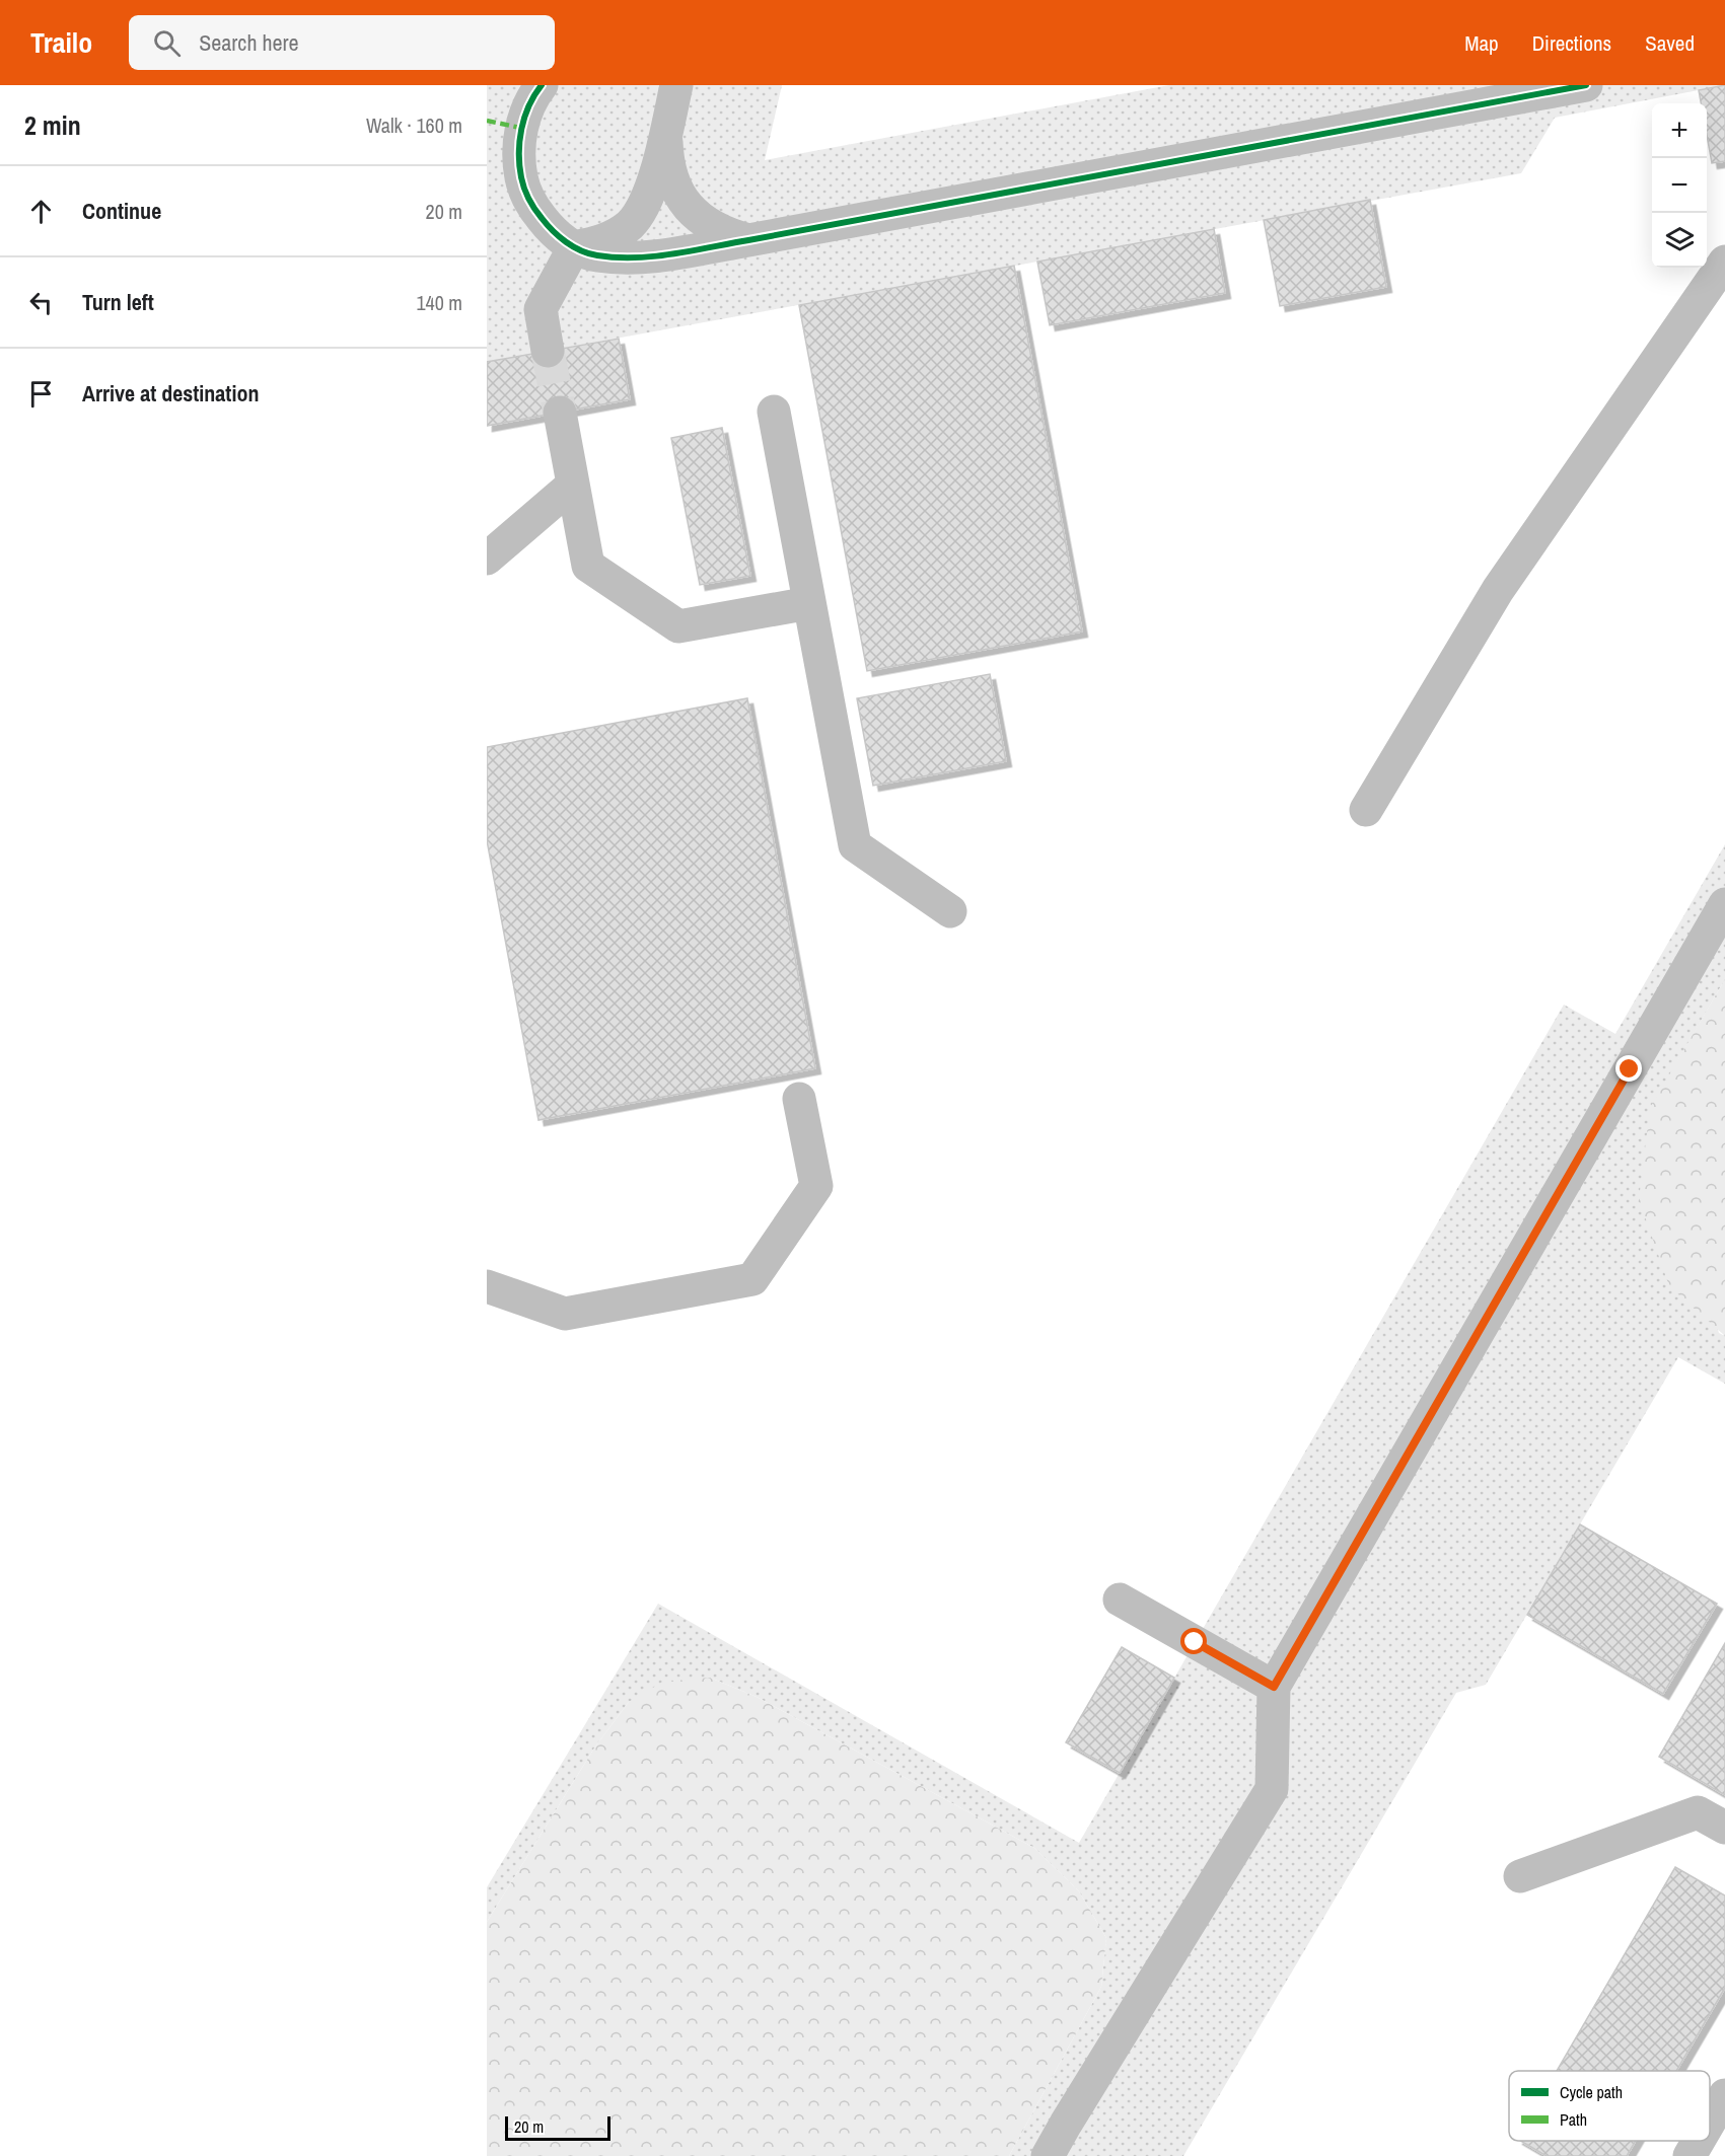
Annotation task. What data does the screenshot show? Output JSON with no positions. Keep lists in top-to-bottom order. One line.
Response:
{"legend":["Cycle path","Path"],"scale_bar":"20 m","page":{"header":"Trailo","search":"Search here","nav":["Map","Directions","Saved"],"heading":["2 min","Walk · 160 m"],"map_buttons":["+","−"],"list":[["Continue","20 m"],["Turn left","140 m"],"Arrive at destination"],"scale":"20 m"}}
